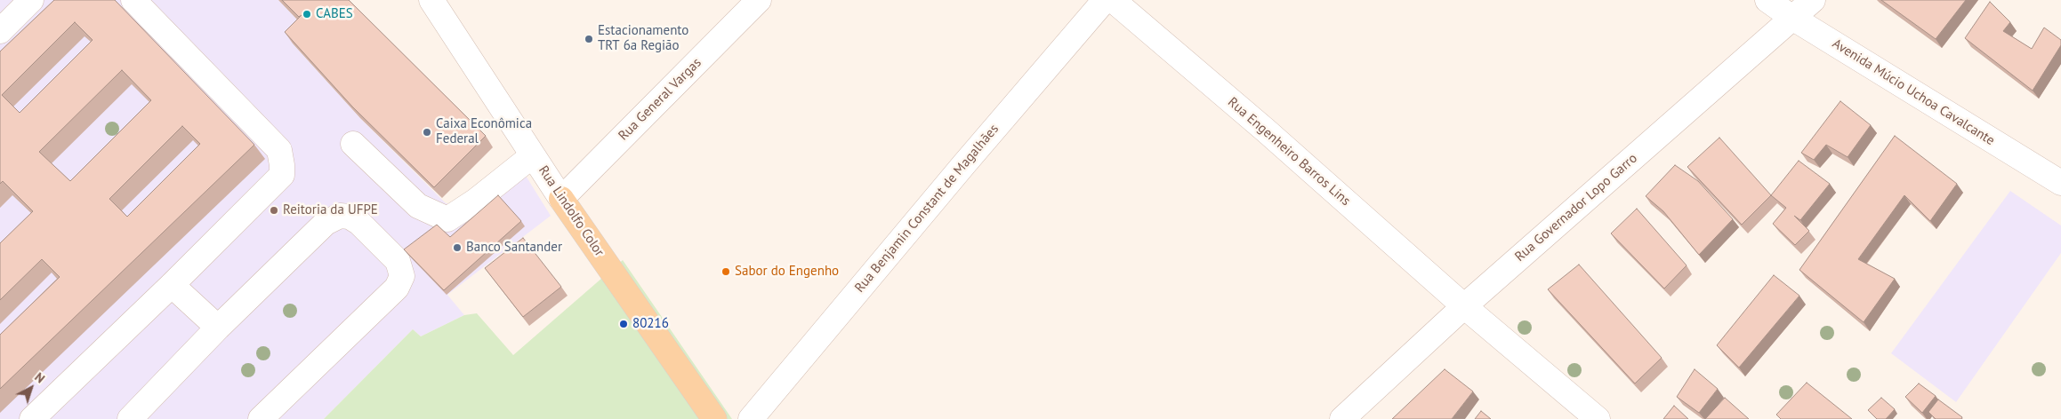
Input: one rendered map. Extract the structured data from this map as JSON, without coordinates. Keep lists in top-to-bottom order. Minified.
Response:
{"streets":{"main road":["Rua Lindolfo Color"],"street":["Avenida Múcio Uchoa Cavalcante","Rua General Vargas","Rua Engenheiro Barros Lins","Rua Governador Lopo Garro","Rua Benjamin Constant de Magalhães"]},"crossings":[["Avenida Múcio Uchoa Cavalcante","Rua Governador Lopo Garro"],["Rua General Vargas","Rua Lindolfo Color"],["Rua Engenheiro Barros Lins","Rua Governador Lopo Garro"]],"places":["CABES","Estacionamento TRT 6a Região","Caixa Econômica Federal","Reitoria da UFPE","Banco Santander","Sabor do Engenho","80216"],"north":"top right"}
